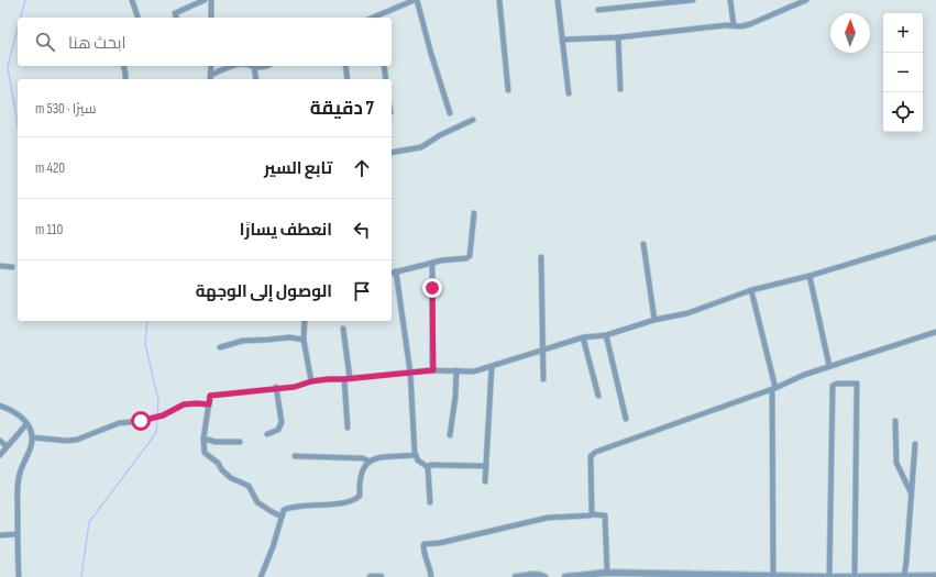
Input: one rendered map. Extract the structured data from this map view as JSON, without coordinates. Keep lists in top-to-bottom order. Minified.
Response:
{"north":"top","page":{"map_buttons":["+","−"],"search":"ابحث هنا","heading":["7 دقيقة","سيرًا · 530 m"],"list":[["تابع السير","420 m"],["انعطف يسارًا","110 m"],"الوصول إلى الوجهة"]}}
